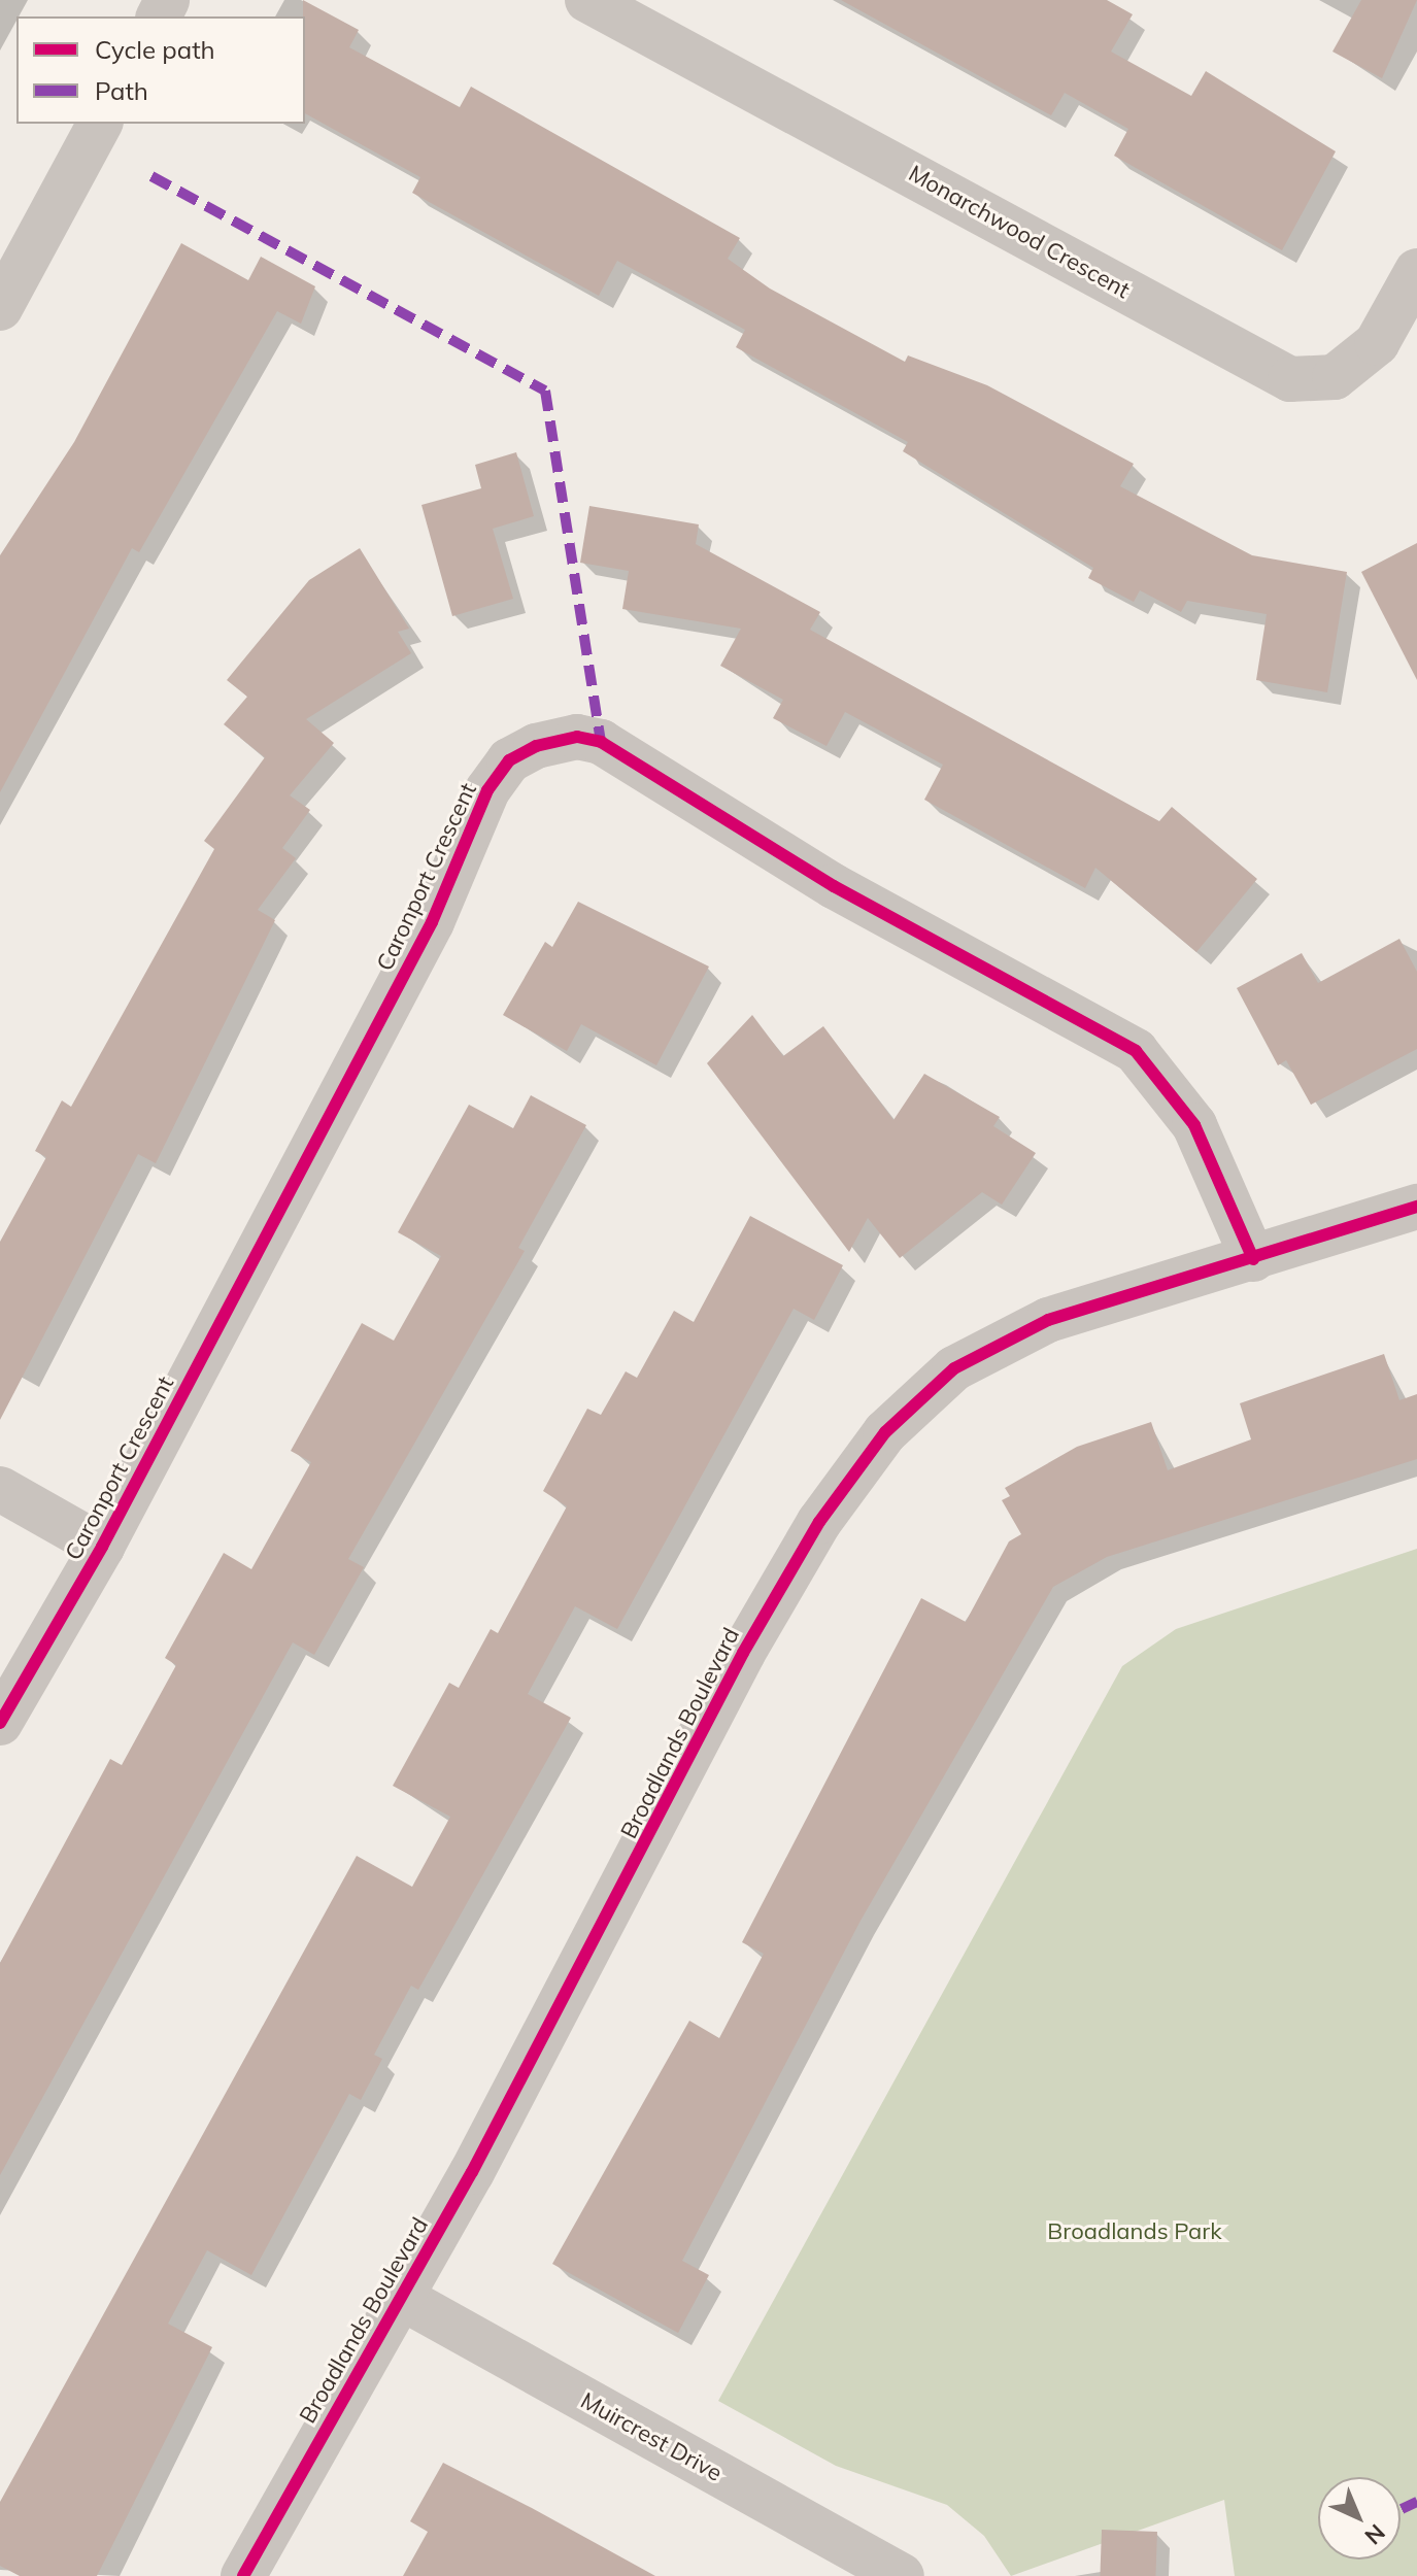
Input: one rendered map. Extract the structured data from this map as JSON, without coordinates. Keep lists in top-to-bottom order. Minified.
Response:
{"streets":{"street":["Monarchwood Crescent","Caronport Crescent","Broadlands Boulevard","Muircrest Drive"]},"crossings":[["Caronport Crescent","Broadlands Boulevard"],["Broadlands Boulevard","Muircrest Drive"]],"parks":["Broadlands Park"],"legend":["Cycle path","Path"],"north":"bottom right"}
